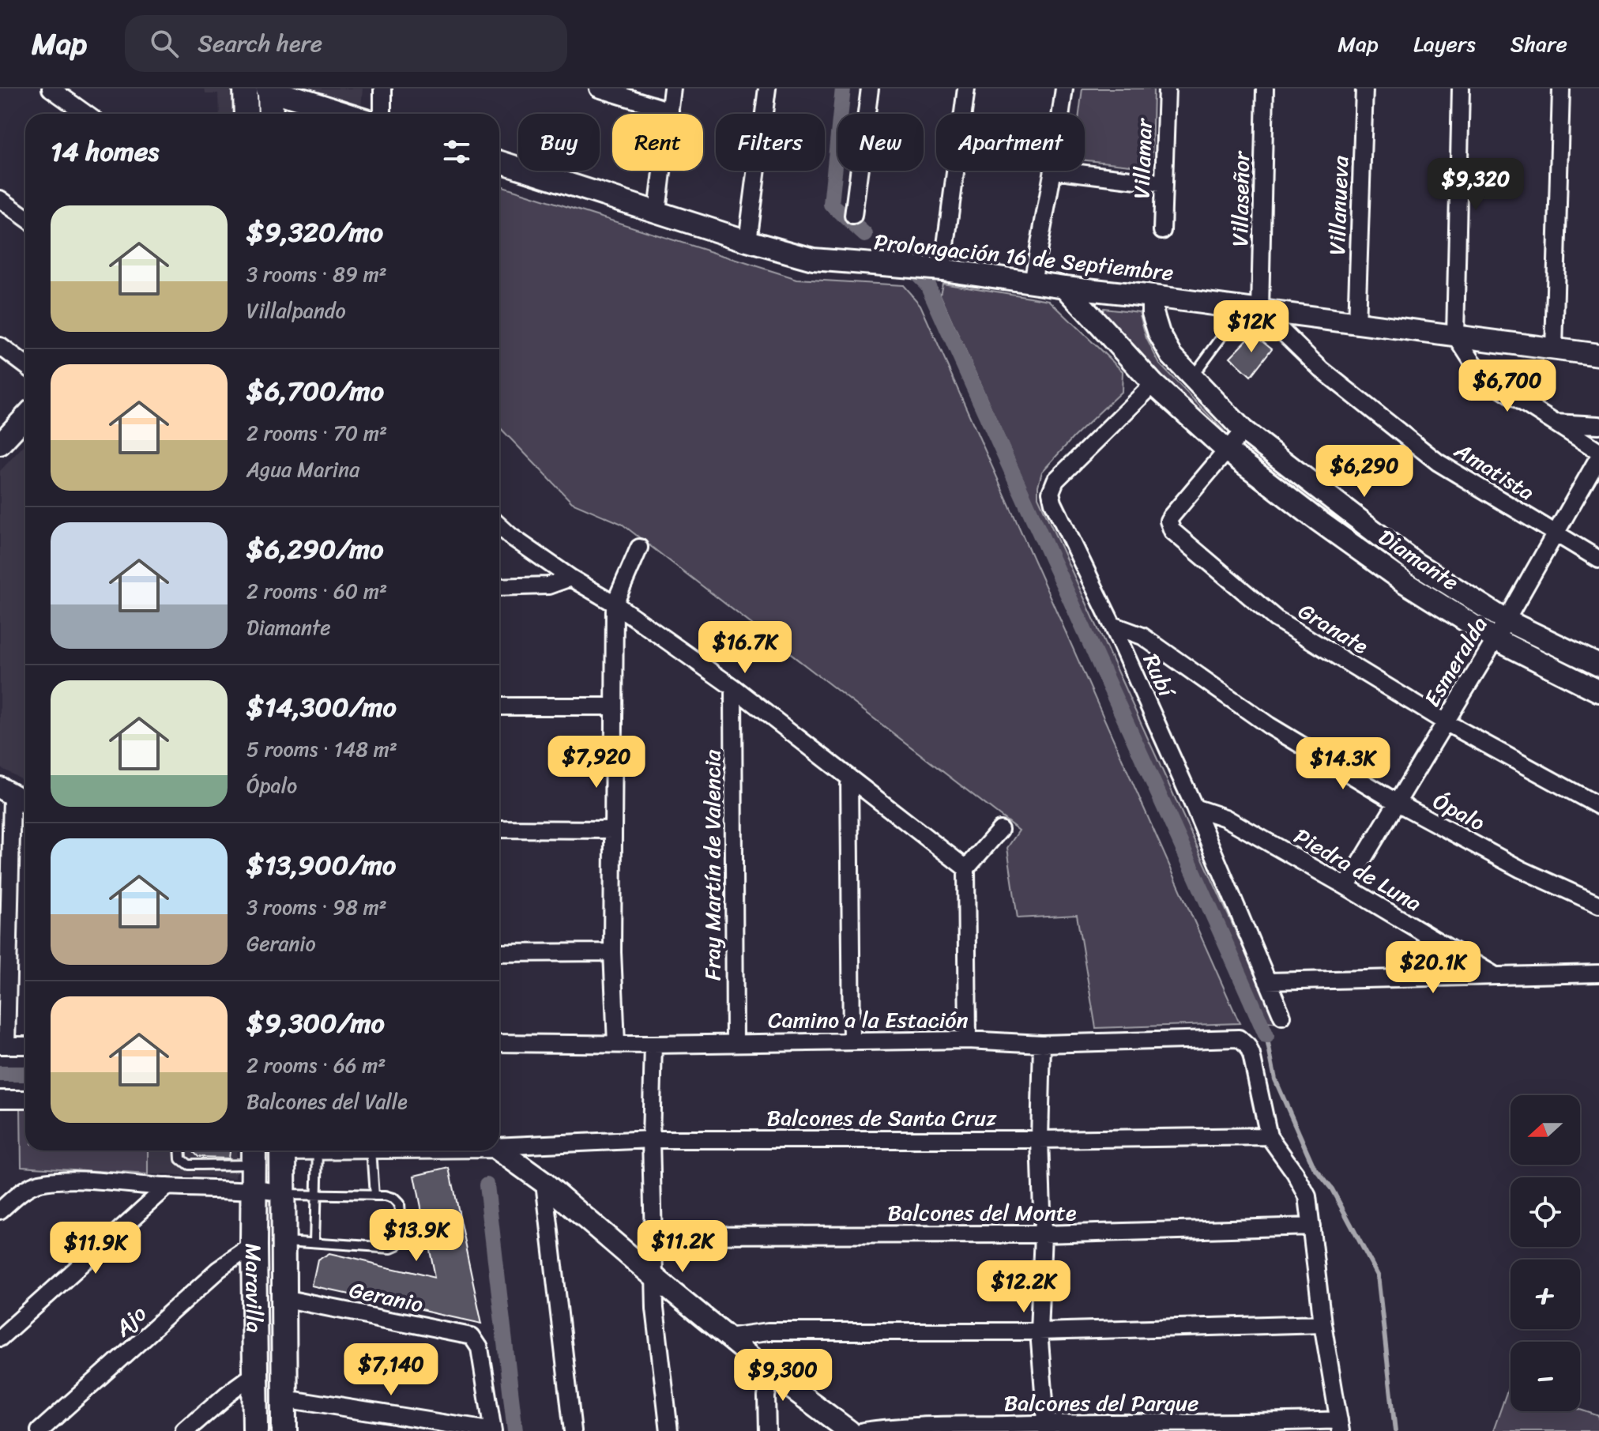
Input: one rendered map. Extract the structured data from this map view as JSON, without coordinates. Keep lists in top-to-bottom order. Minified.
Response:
{"streets":{"main road":["Maravilla"],"street":["Villamar","Villaseñor","Villanueva","Prolongación 16 de Septiembre","Amatista","Diamante","Granate","Esmeralda","Rubí","Ópalo","Fray Martín de Valencia","Piedra de Luna","Camino a la Estación","Balcones de Santa Cruz","Balcones del Monte","Geranio","Ajo","Balcones del Parque"]},"crossings":[["Villaseñor","Prolongación 16 de Septiembre"],["Villaseñor","Amatista"],["Villanueva","Prolongación 16 de Septiembre"],["Prolongación 16 de Septiembre","Amatista"],["Prolongación 16 de Septiembre","Diamante"],["Amatista","Esmeralda"],["Diamante","Granate"],["Diamante","Esmeralda"],["Diamante","Rubí"],["Granate","Esmeralda"],["Esmeralda","Ópalo"],["Esmeralda","Piedra de Luna"],["Rubí","Ópalo"],["Rubí","Piedra de Luna"],["Fray Martín de Valencia","Camino a la Estación"],["Camino a la Estación","Balcones de Santa Cruz"],["Maravilla","Geranio"],["Maravilla","Ajo"]],"north":"left","page":{"header":"Map","search":"Search here","nav":["Map","Layers","Share"],"chip":["Buy","Rent","Filters","New","Apartment"],"heading":"14 homes","price":["$9,320","$12K","$6,700","$6,290","$16.7K","$7,920","$14.3K","$20.1K","$13.9K","$11.2K","$11.9K","$12.2K","$7,140","$9,300"],"list":[{"name":"$9,320/mo","note":"3 rooms · 89 m² · Villalpando"},{"name":"$6,700/mo","note":"2 rooms · 70 m² · Agua Marina"},{"name":"$6,290/mo","note":"2 rooms · 60 m² · Diamante"},{"name":"$14,300/mo","note":"5 rooms · 148 m² · Ópalo"},{"name":"$13,900/mo","note":"3 rooms · 98 m² · Geranio"},{"name":"$9,300/mo","note":"2 rooms · 66 m² · Balcones del Valle"}],"map_buttons":["+","−"]}}
